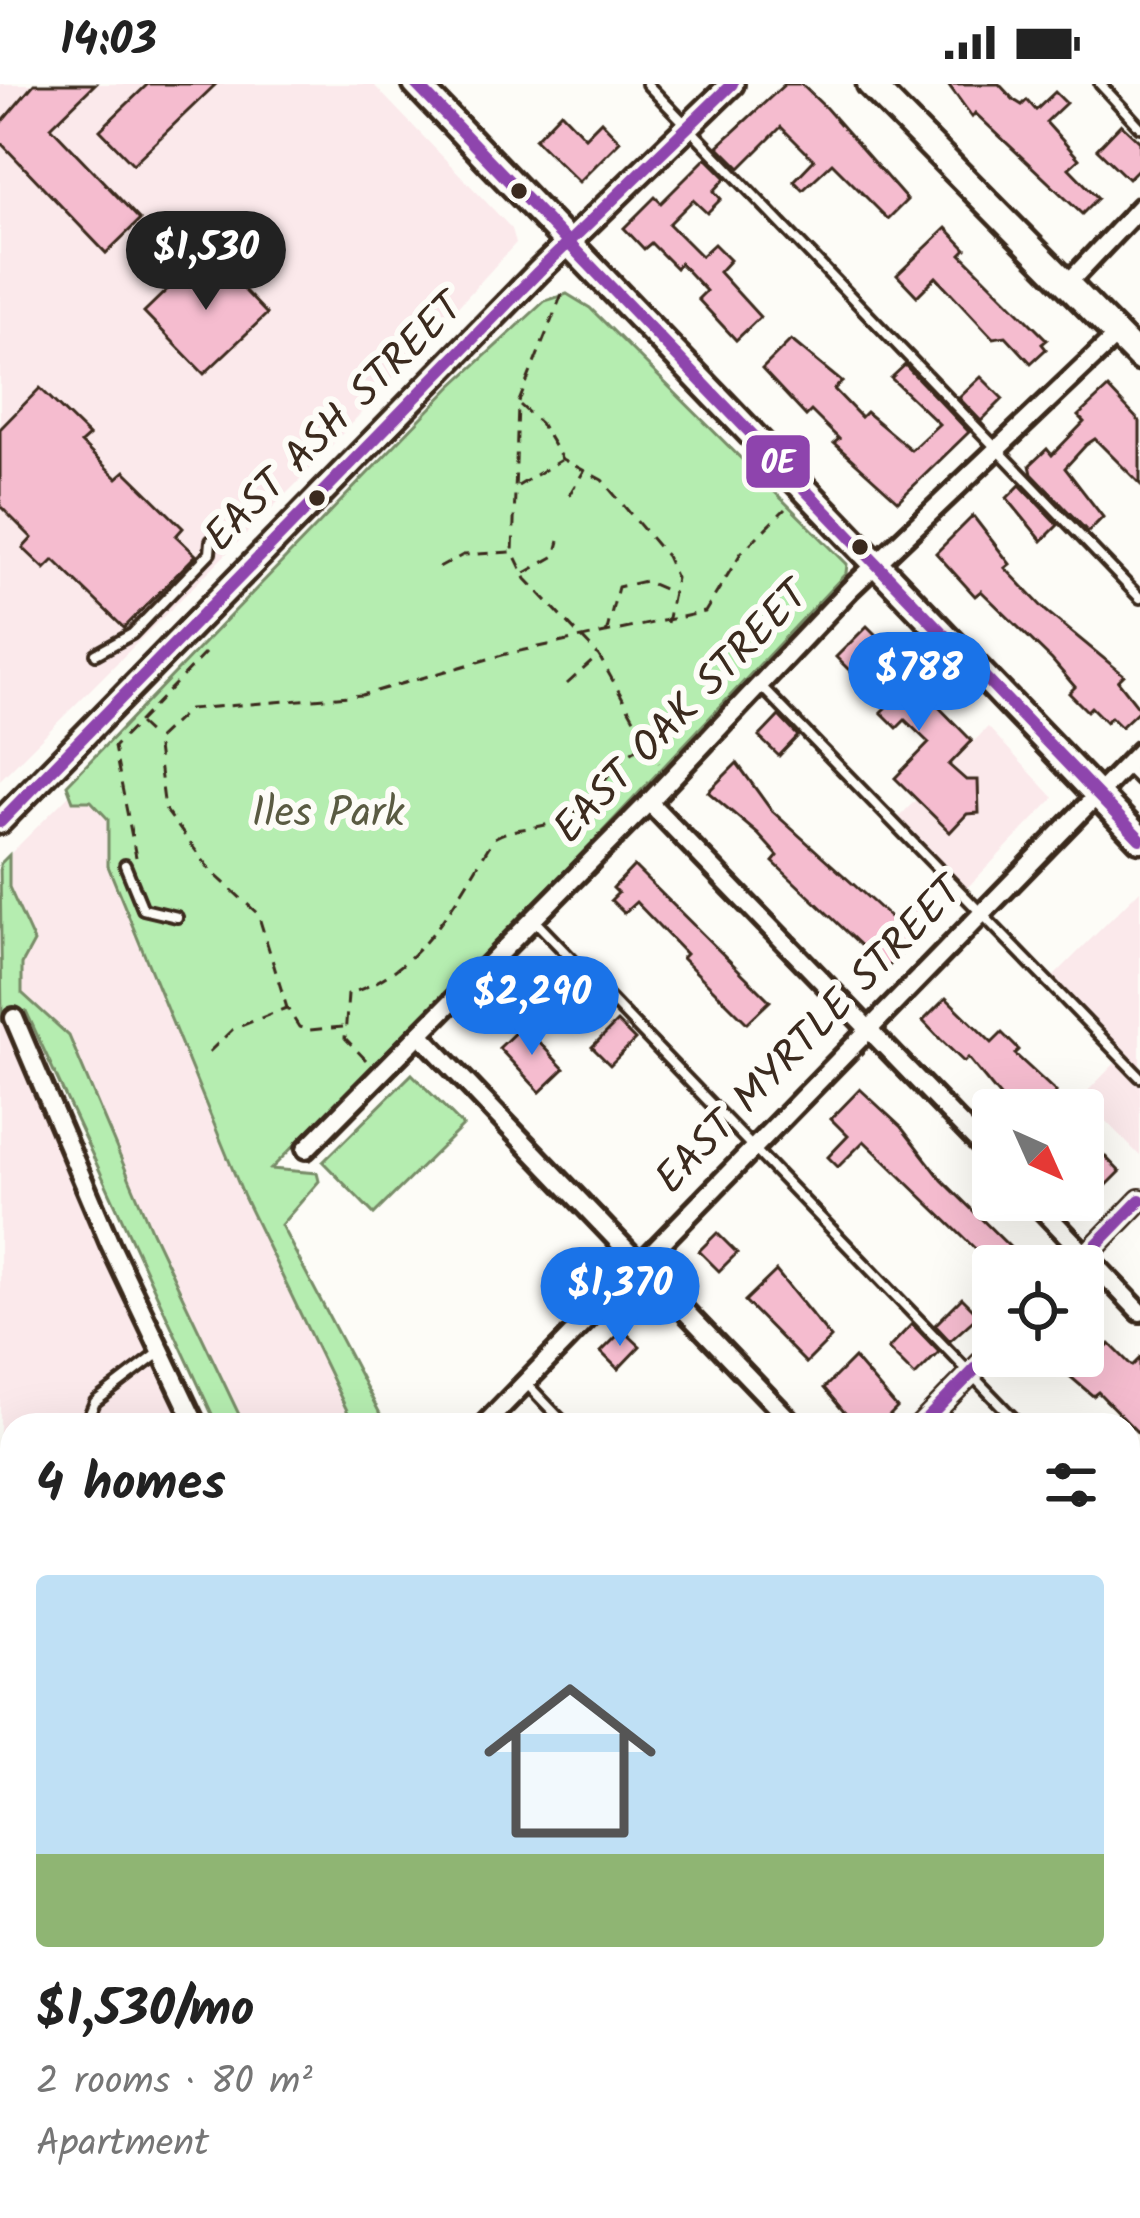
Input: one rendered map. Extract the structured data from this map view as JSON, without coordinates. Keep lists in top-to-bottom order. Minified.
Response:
{"streets":{"street":["EAST ASH STREET","EAST OAK STREET","EAST MYRTLE STREET"]},"parks":["Iles Park"],"lines":["transit line 0E"],"north":"bottom right","page":{"status":"14:03","price":["$1,530","$788","$2,290","$1,370"],"heading":"4 homes","list":[{"name":"$1,530/mo","note":"2 rooms · 80 m² · Apartment"}]}}
